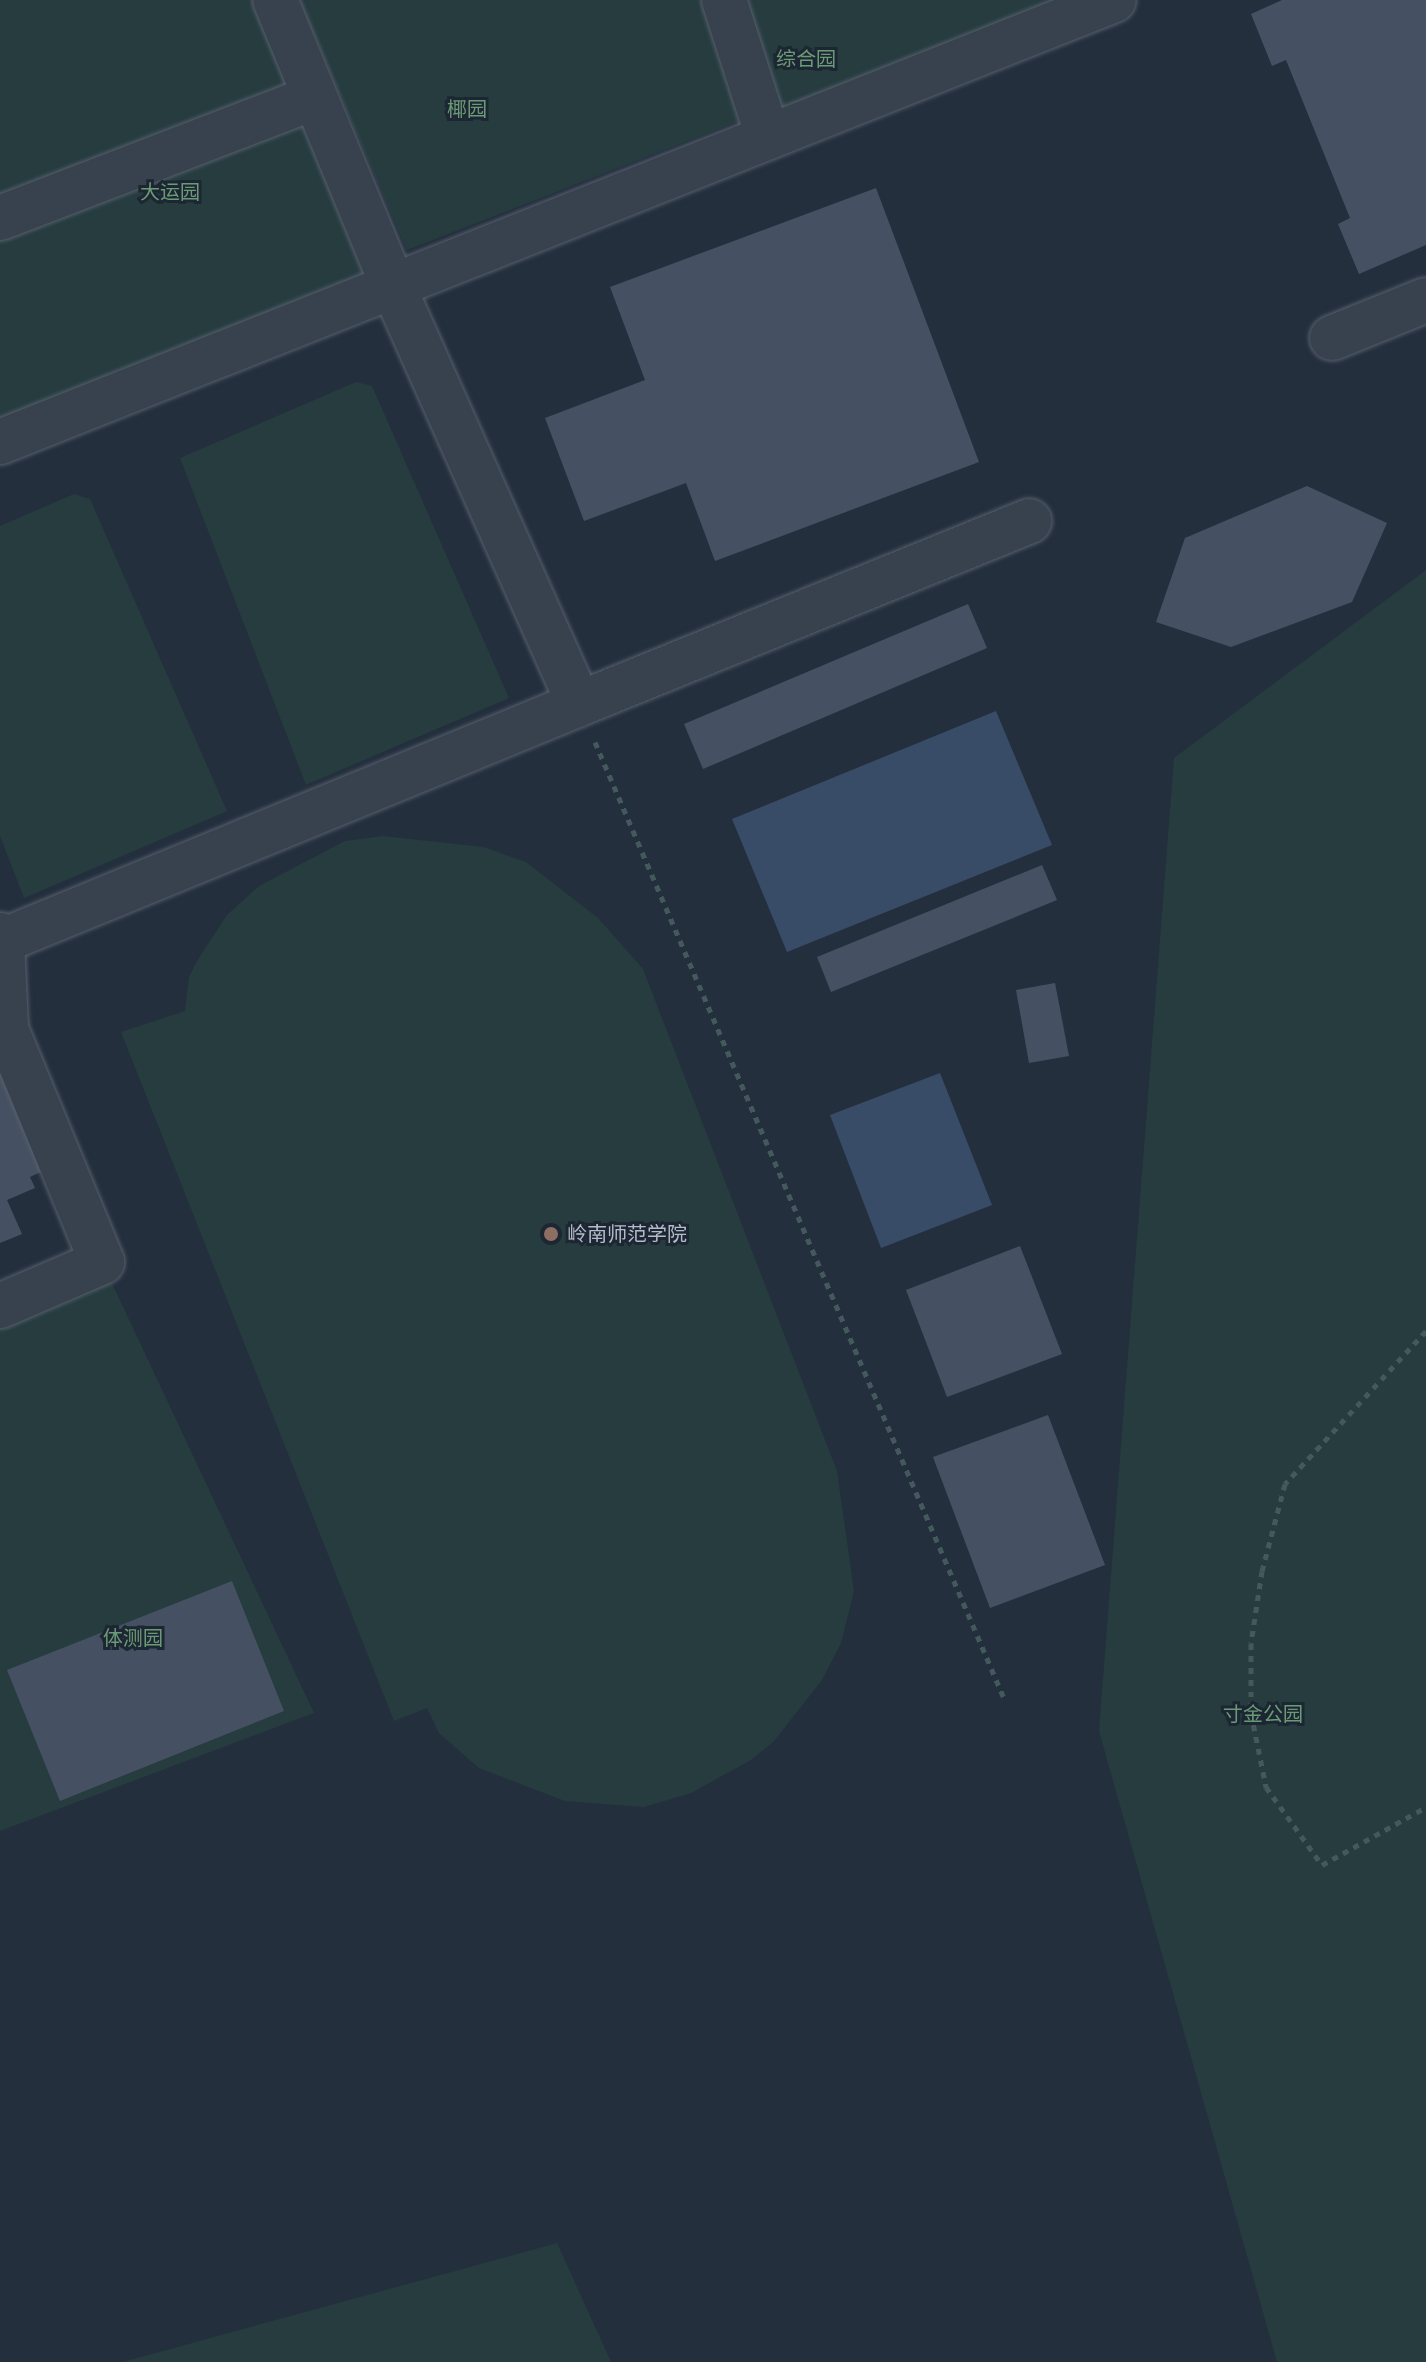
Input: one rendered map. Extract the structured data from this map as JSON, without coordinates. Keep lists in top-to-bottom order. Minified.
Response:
{"parks":["综合园","椰园","大运园","体测园","寸金公园"],"places":["岭南师范学院"]}
